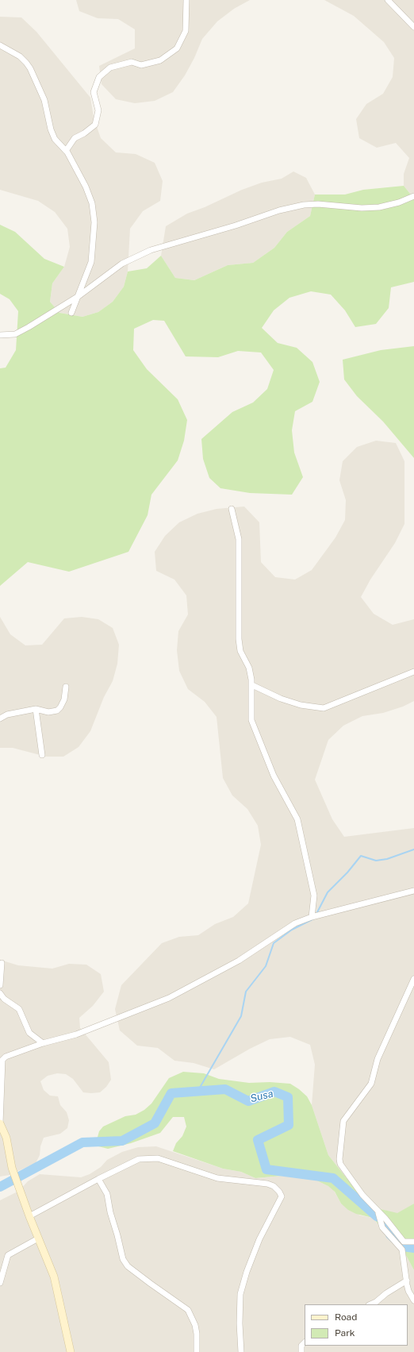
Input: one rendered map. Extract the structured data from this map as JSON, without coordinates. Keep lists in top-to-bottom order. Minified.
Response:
{"water":["Susa"],"legend":["Road","Park"]}
